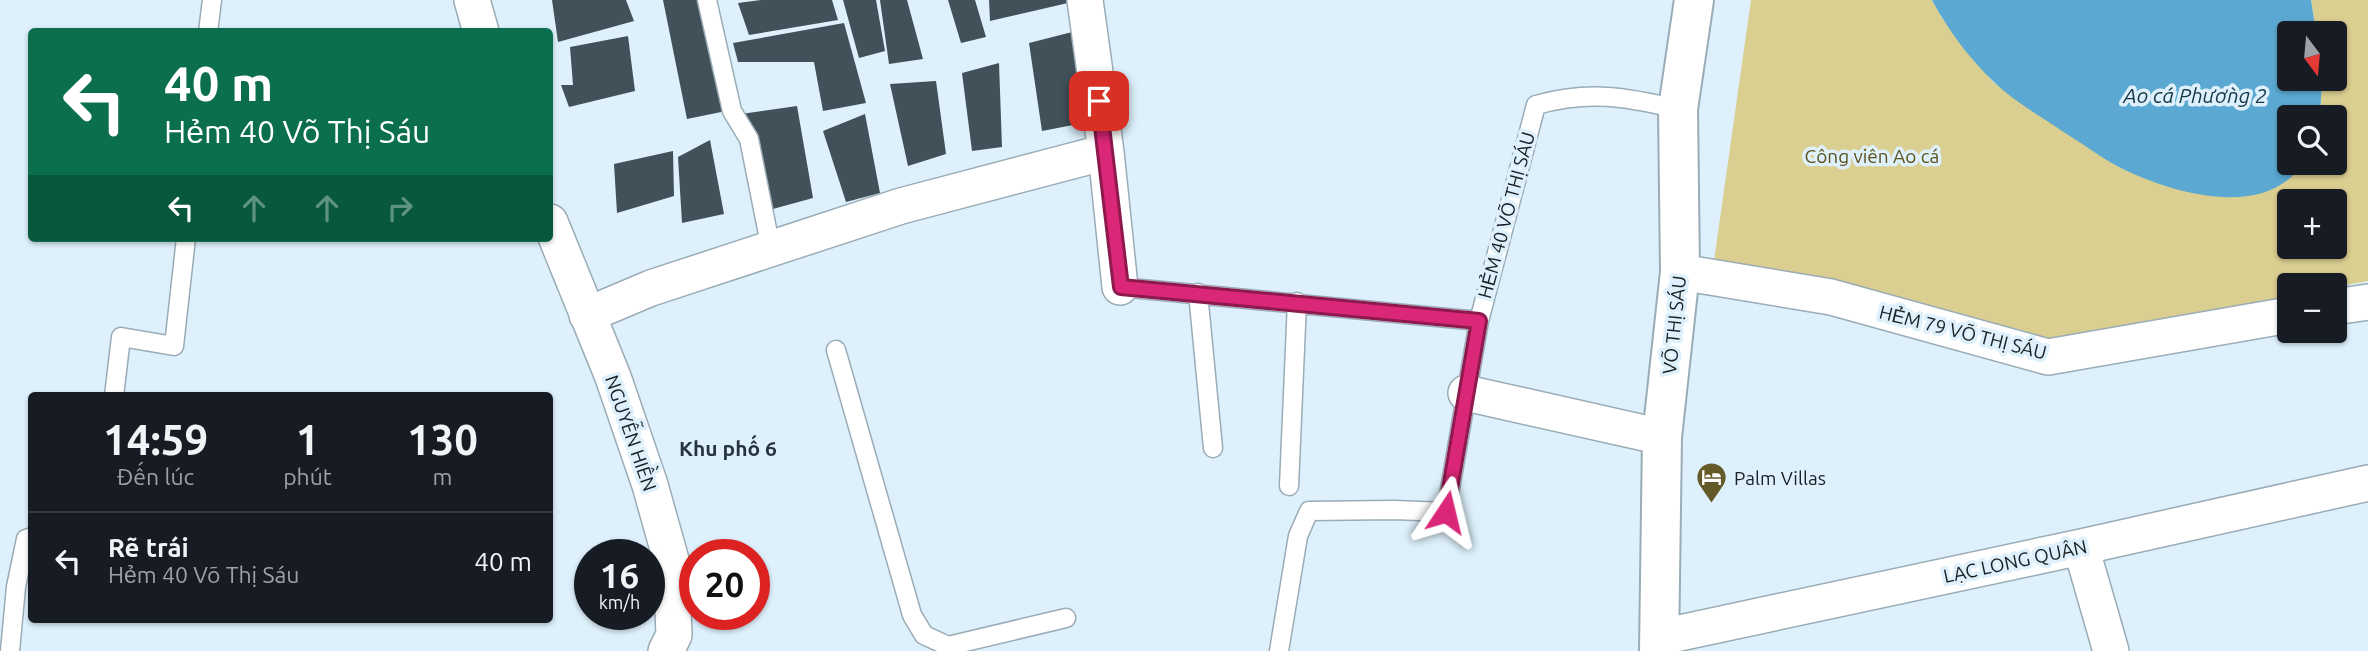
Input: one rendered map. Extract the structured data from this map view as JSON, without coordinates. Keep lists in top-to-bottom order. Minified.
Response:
{"streets":{"street":["VÕ THỊ SÁU","HẺM 79 VÕ THỊ SÁU","NGUYỄN HIỀN","LẠC LONG QUÂN"],"lane":["HẺM 40 VÕ THỊ SÁU"]},"crossings":[["HẺM 40 VÕ THỊ SÁU","VÕ THỊ SÁU"],["VÕ THỊ SÁU","HẺM 79 VÕ THỊ SÁU"],["VÕ THỊ SÁU","LẠC LONG QUÂN"]],"districts":["Khu phố 6"],"water":["Ao cá Phường 2"],"parks":["Công viên Ao cá"],"places":{"hotel":["Palm Villas"]},"north":"bottom","page":{"map_buttons":["+","−"],"turn":["40 m","Hẻm 40 Võ Thị Sáu"],"eta":["14:59","Đến lúc","1","phút","130","m"],"list":[{"name":"Rẽ trái","note":"Hẻm 40 Võ Thị Sáu","value":"40 m"}],"speed":"16 km/h","limit":"20"}}
